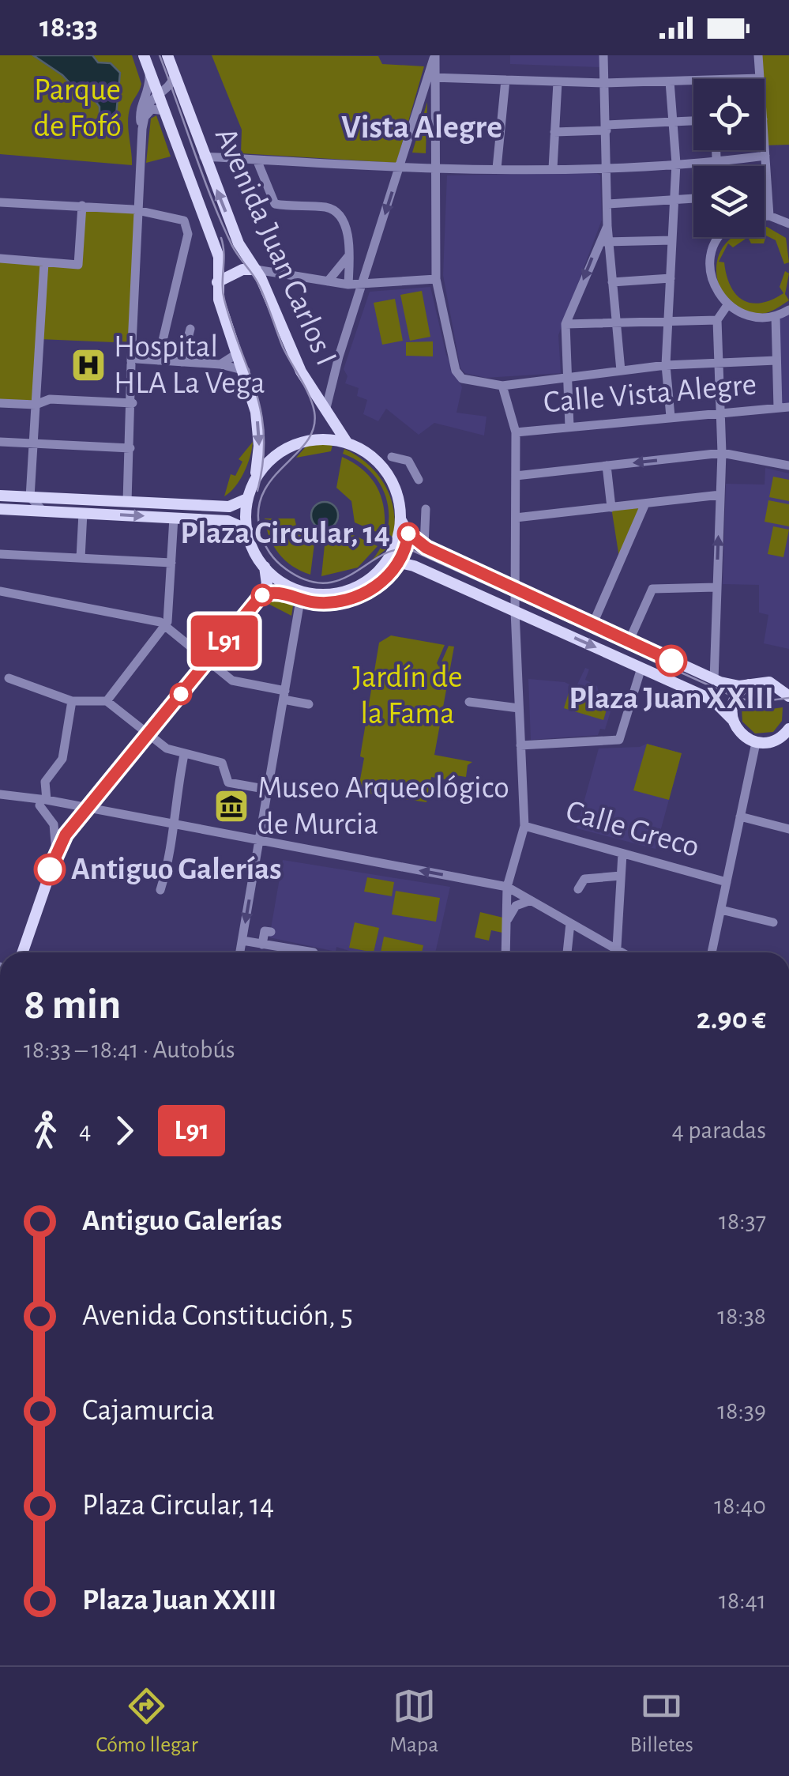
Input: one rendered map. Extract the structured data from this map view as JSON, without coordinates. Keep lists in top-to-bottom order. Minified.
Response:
{"streets":{"main road":["Avenida Juan Carlos I"],"street":["Calle Vista Alegre","Calle Greco"]},"districts":["Vista Alegre"],"parks":["Parque de Fofó","Jardín de la Fama"],"places":{"hospital":["Hospital HLA La Vega"],"other":["Plaza Circular, 14","Plaza Juan XXIII","Antiguo Galerías"],"museum":["Museo Arqueológico de Murcia"]},"lines":["bus line L91"],"page":{"status":"18:33","on_map":"L91","heading":["8 min","18:33 – 18:41 · Autobús","2.90 €"],"legs":["4","L91","4 paradas"],"list":[{"name":"Antiguo Galerías","value":"18:37"},{"name":"Avenida Constitución, 5","value":"18:38"},{"name":"Cajamurcia","value":"18:39"},{"name":"Plaza Circular, 14","value":"18:40"},{"name":"Plaza Juan XXIII","value":"18:41"}],"tabs":["Cómo llegar","Mapa","Billetes"]}}
